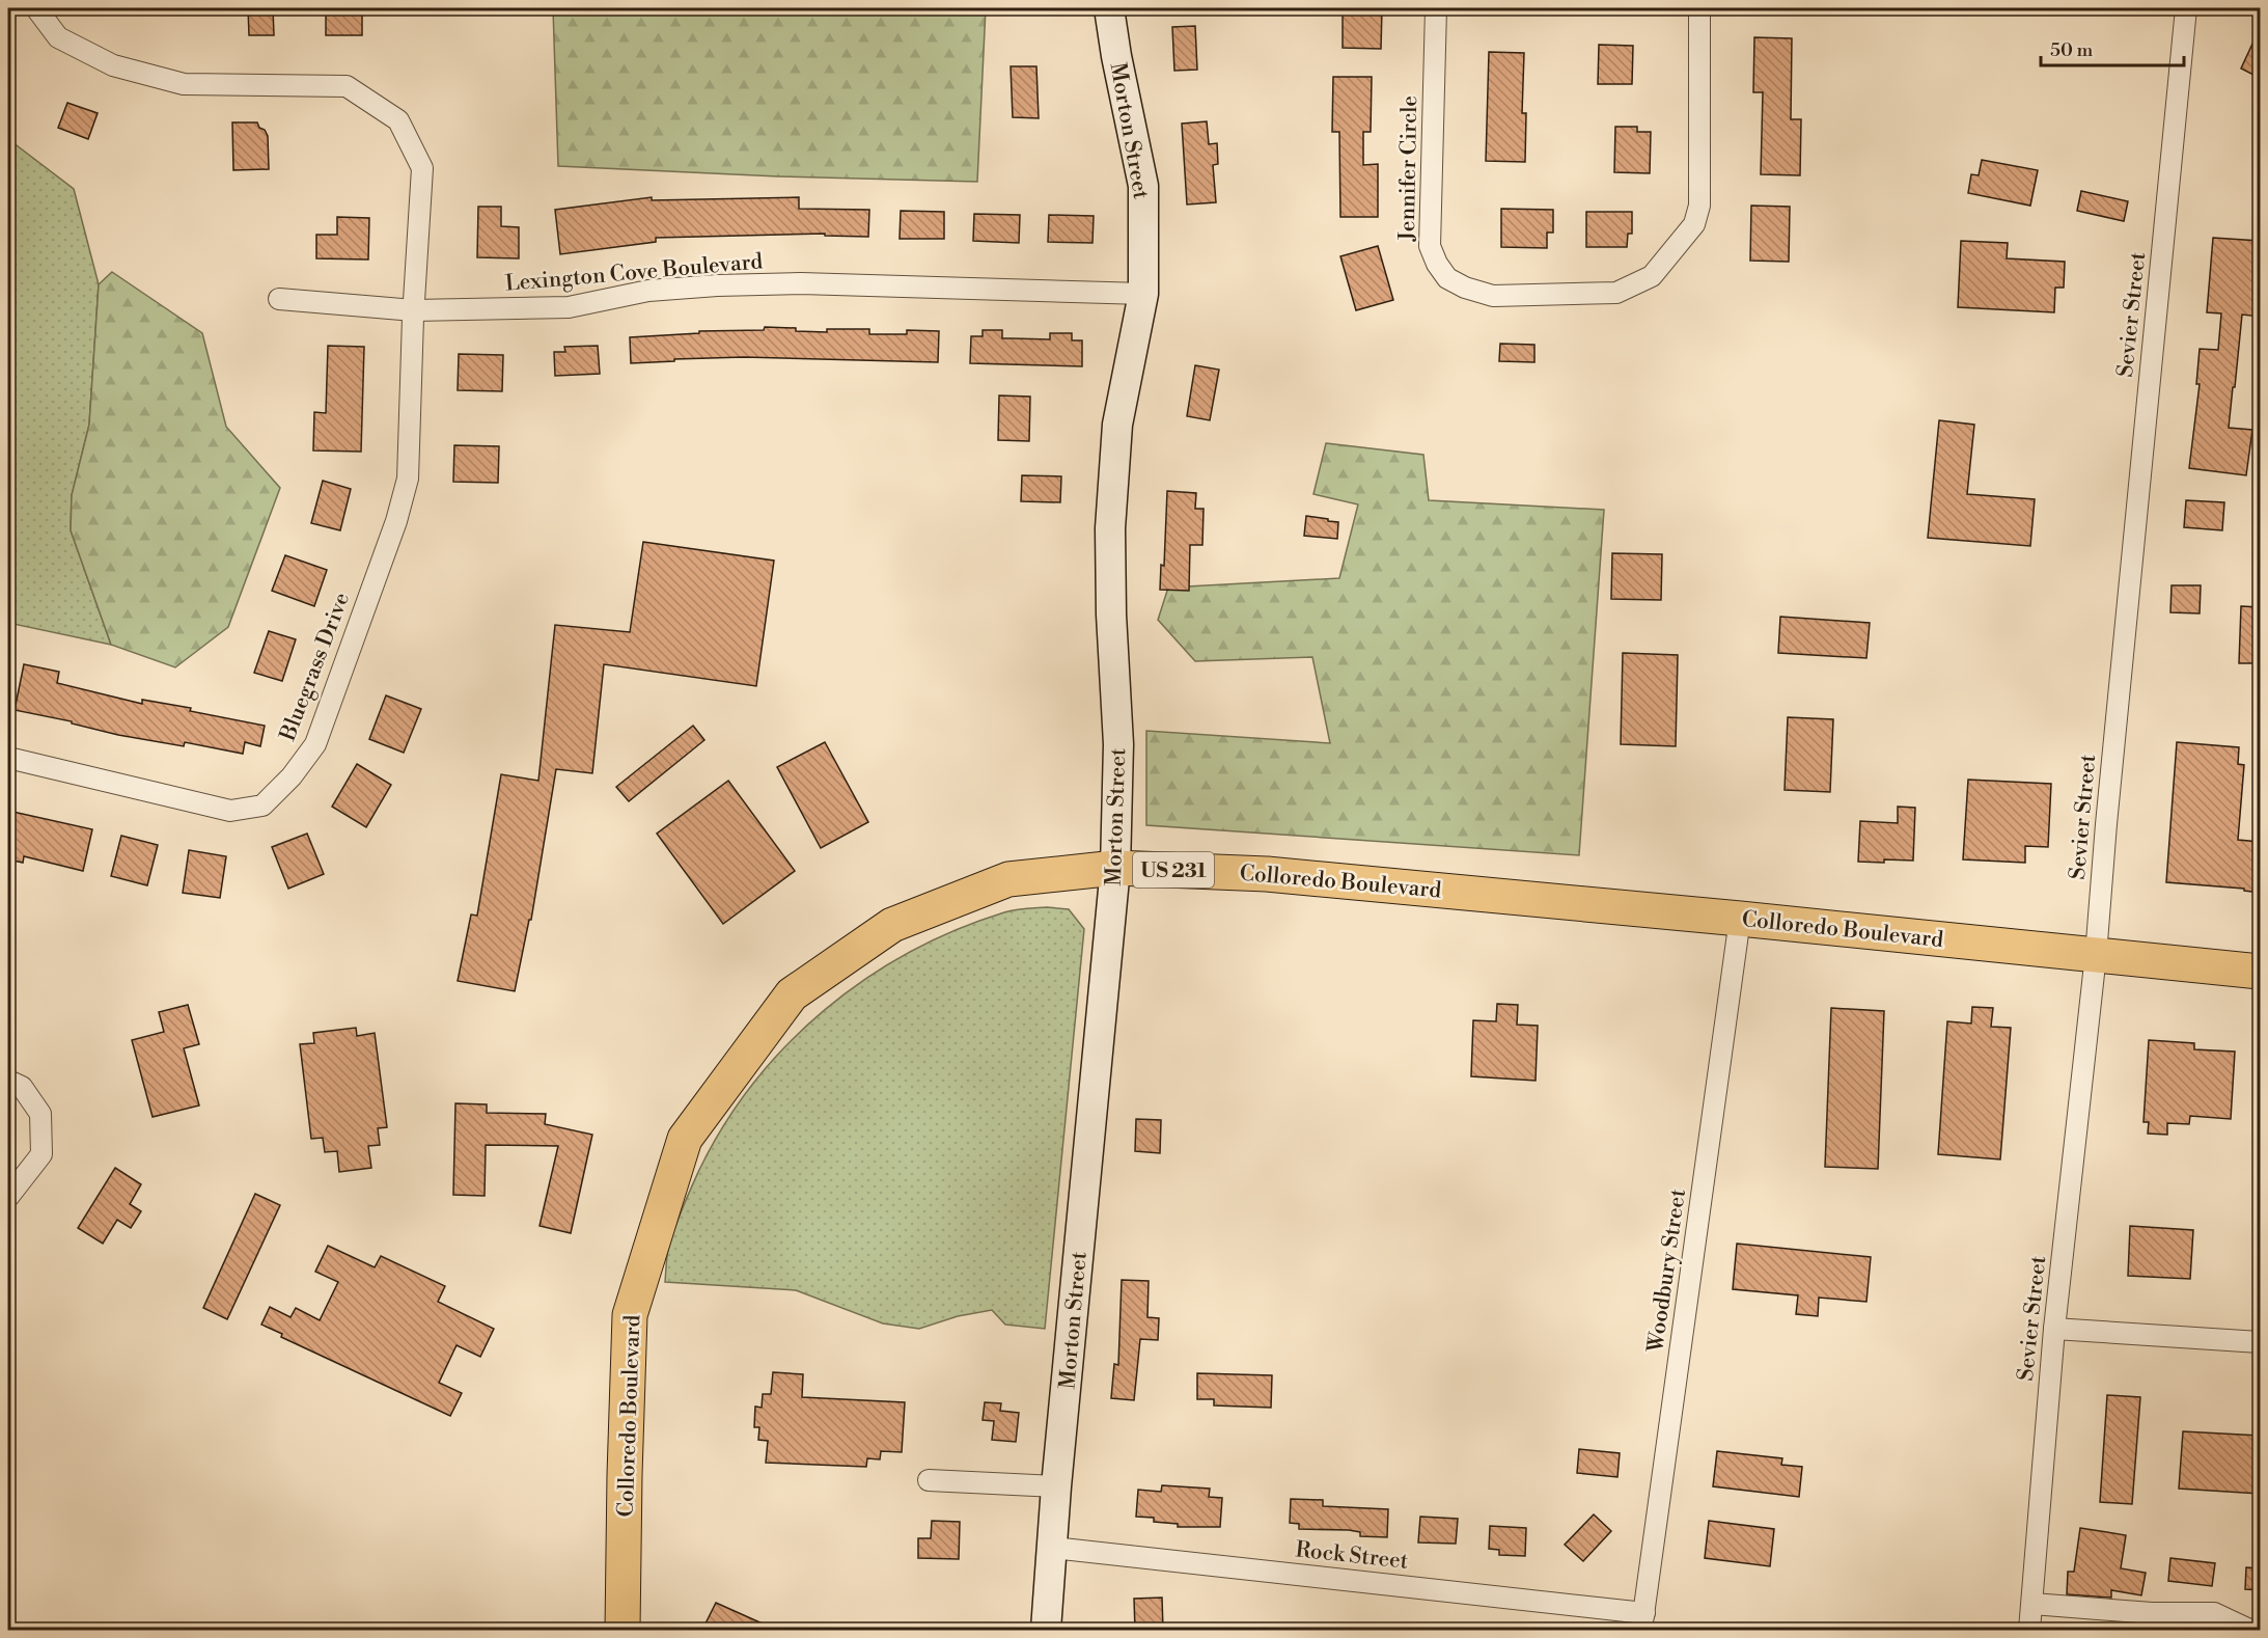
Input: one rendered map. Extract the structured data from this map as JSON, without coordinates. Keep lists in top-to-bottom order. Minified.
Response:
{"streets":{"highway":["US 231","Colloredo Boulevard"],"street":["Morton Street","Jennifer Circle","Lexington Cove Boulevard","Sevier Street","Bluegrass Drive","Woodbury Street","Rock Street"]},"crossings":[["Morton Street","Lexington Cove Boulevard"],["Morton Street","Colloredo Boulevard"],["Morton Street","Rock Street"],["Lexington Cove Boulevard","Bluegrass Drive"],["Sevier Street","Colloredo Boulevard"],["Colloredo Boulevard","Woodbury Street"],["Woodbury Street","Rock Street"]],"scale_bar":"50 m"}
